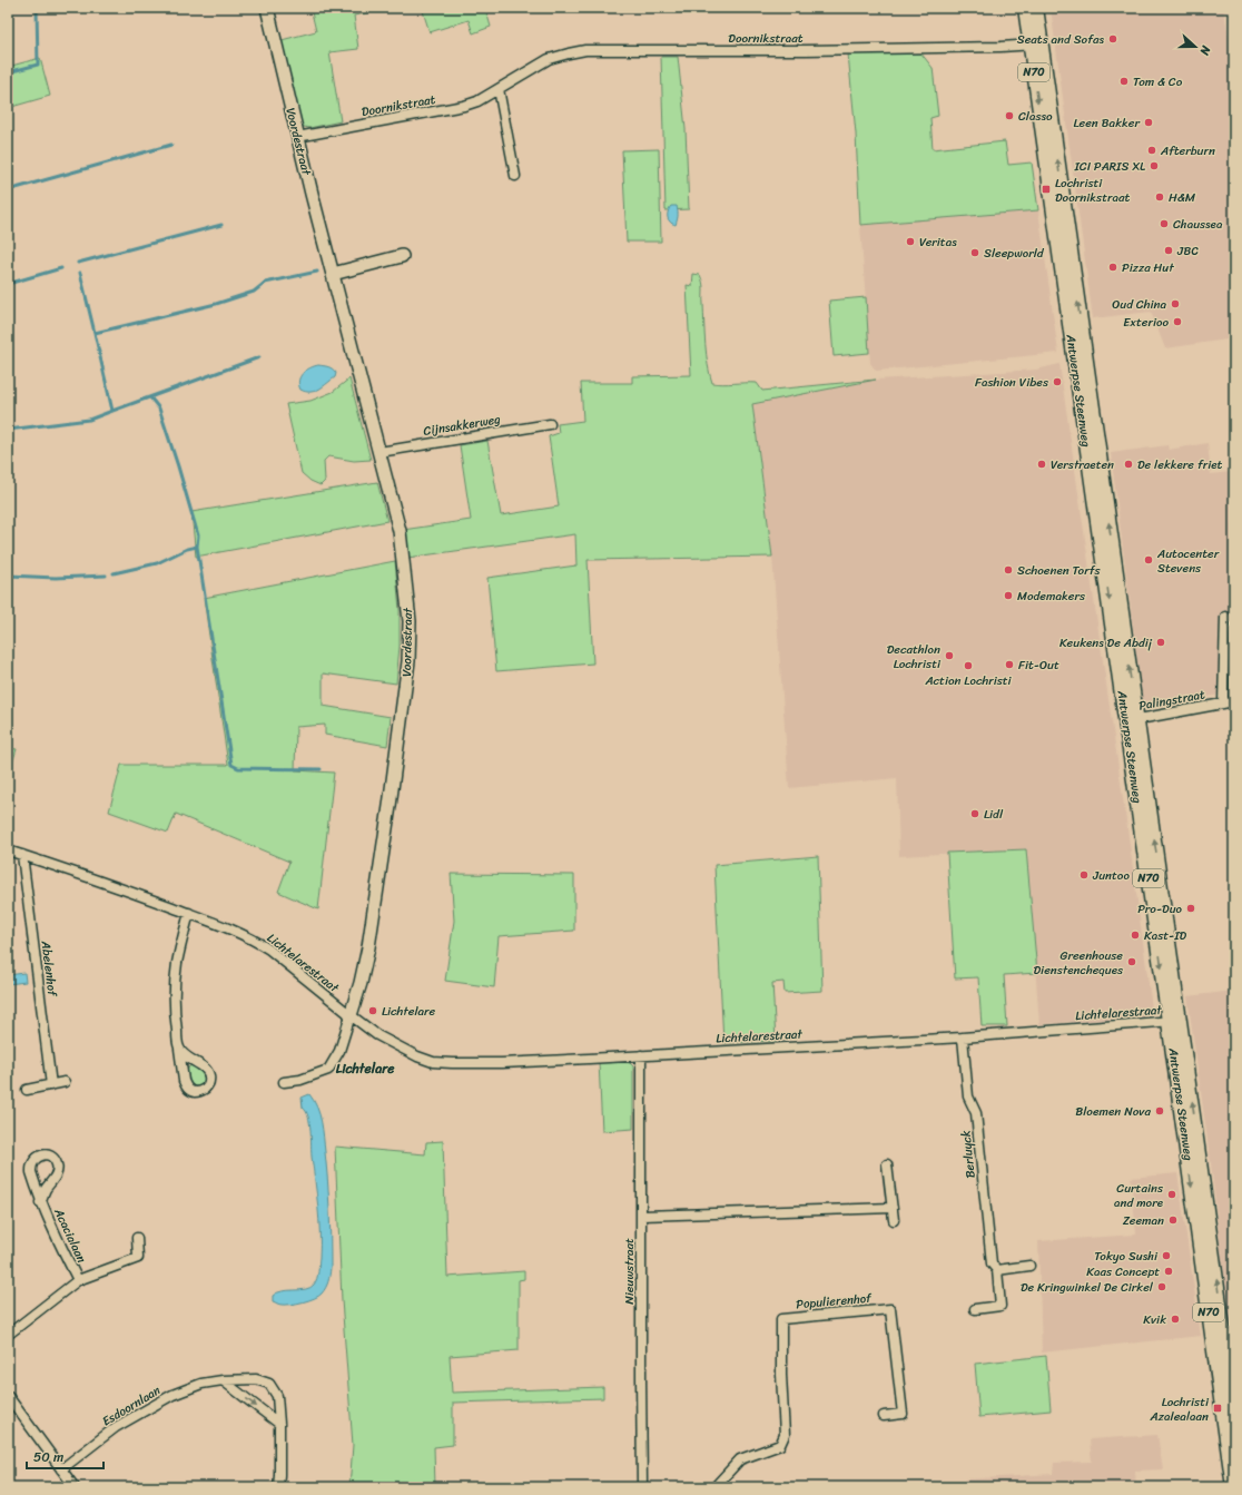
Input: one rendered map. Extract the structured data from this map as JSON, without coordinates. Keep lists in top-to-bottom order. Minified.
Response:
{"streets":{"main road":["N70","Antwerpse Steenweg"],"street":["Doornikstraat","Voordestraat","Cijnsakkerweg","Palingstraat","Lichtelarestraat","Abelenhof","Berluyck","Acacialaan","Nieuwstraat","Populierenhof","Esdoornlaan"]},"crossings":[["Doornikstraat","Voordestraat"],["Doornikstraat","Antwerpse Steenweg"],["Voordestraat","Cijnsakkerweg"],["Voordestraat","Lichtelarestraat"],["Antwerpse Steenweg","Palingstraat"],["Antwerpse Steenweg","Lichtelarestraat"],["Lichtelarestraat","Abelenhof"],["Lichtelarestraat","Berluyck"],["Lichtelarestraat","Nieuwstraat"]],"districts":["Lichtelare"],"places":{"other":["Seats and Sofas","Tom & Co","Classo","Leen Bakker","Afterburn","ICI PARIS XL","H&M","Chaussea","Veritas","JBC","Sleepworld","Pizza Hut","Oud China","Exterioo","Fashion Vibes","Verstraeten","De lekkere friet","Autocenter Stevens","Schoenen Torfs","Modemakers","Keukens De Abdij","Decathlon Lochristi","Fit-Out","Action Lochristi","Lidl","Juntoo","Pro-Duo","Kast-ID","Greenhouse Dienstencheques","Lichtelare","Bloemen Nova","Curtains and more","Zeeman","Tokyo Sushi","Kaas Concept","De Kringwinkel De Cirkel","Kvik"],"transit":["Lochristi Doornikstraat","Lochristi Azalealaan"]},"scale_bar":"50 m","north":"right"}
